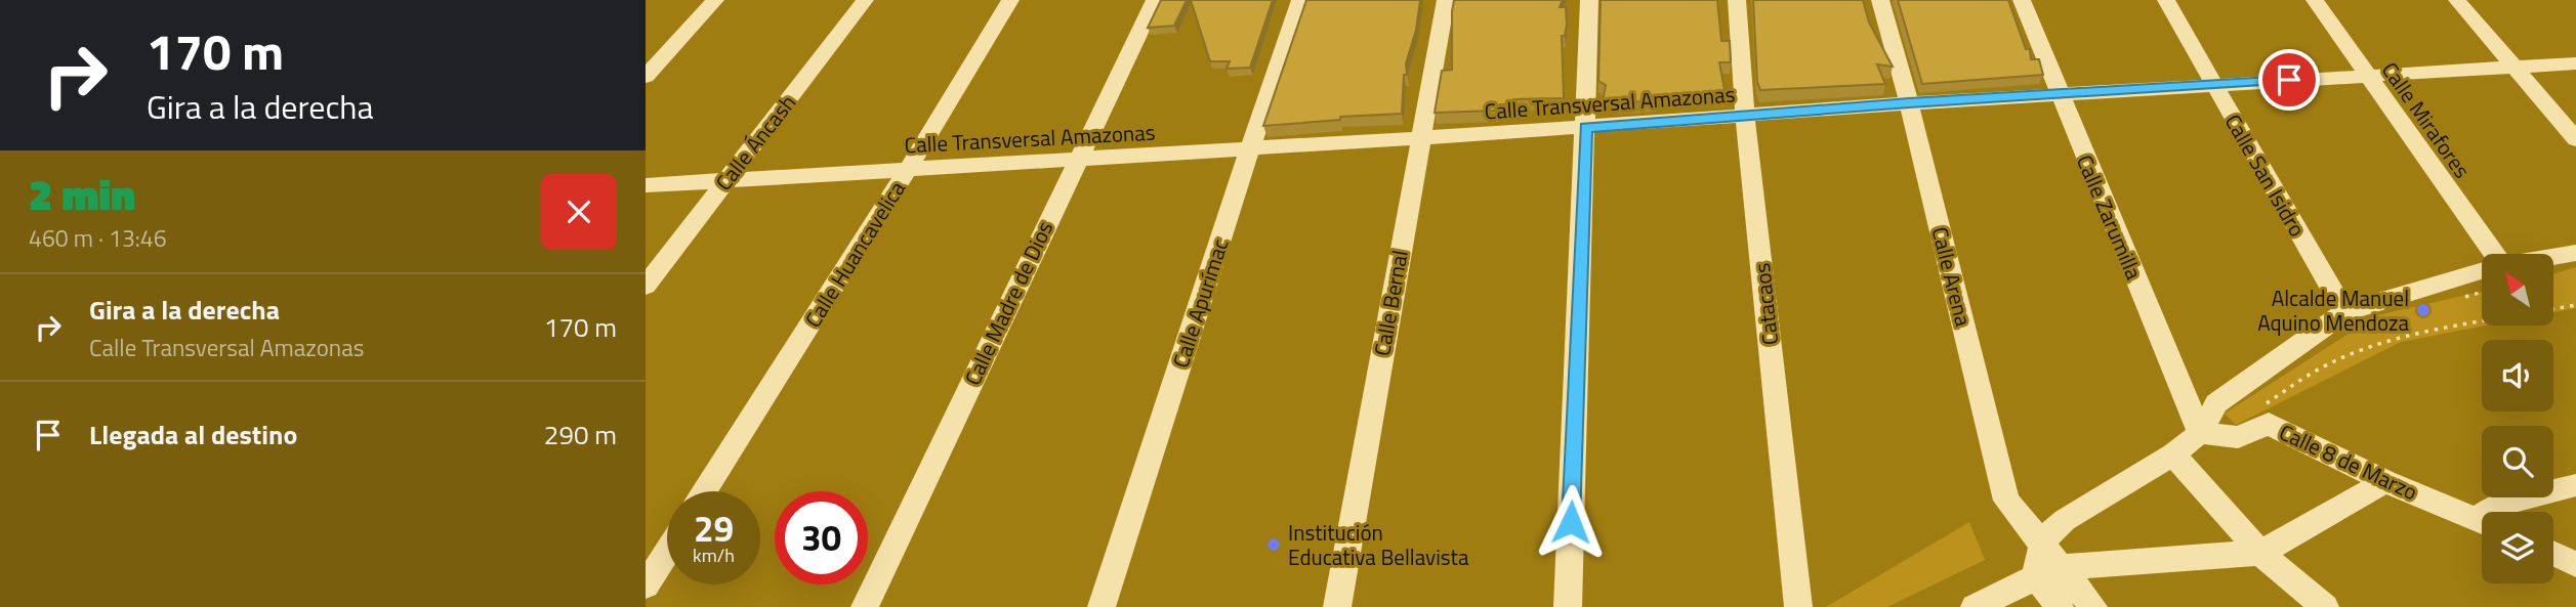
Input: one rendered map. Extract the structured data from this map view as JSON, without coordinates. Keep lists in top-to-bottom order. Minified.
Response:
{"streets":{"street":["Calle Transversal Amazonas","Calle Mirafores","Calle Áncash","Calle San Isidro","Calle Zarumilla","Calle Huancavelica","Calle Arena","Calle Madre de Dios","Calle Apurímac","Calle Bernal","Catacaos","Calle 8 de Marzo"]},"crossings":[["Calle Transversal Amazonas","Calle Mirafores"],["Calle Transversal Amazonas","Calle Áncash"],["Calle Transversal Amazonas","Calle San Isidro"],["Calle Transversal Amazonas","Calle Zarumilla"],["Calle Transversal Amazonas","Calle Huancavelica"],["Calle Transversal Amazonas","Calle Arena"],["Calle Transversal Amazonas","Calle Madre de Dios"],["Calle Transversal Amazonas","Calle Apurímac"],["Calle Transversal Amazonas","Calle Bernal"],["Calle Transversal Amazonas","Catacaos"],["Calle Zarumilla","Calle 8 de Marzo"]],"places":["Alcalde Manuel Aquino Mendoza","Institución Educativa Bellavista"],"north":"top left","page":{"turn":["170 m","Gira a la derecha"],"heading":["2 min","460 m · 13:46"],"list":[{"name":"Gira a la derecha","note":"Calle Transversal Amazonas","value":"170 m"},{"name":"Llegada al destino","value":"290 m"}],"speed":"29 km/h","limit":"30"}}
